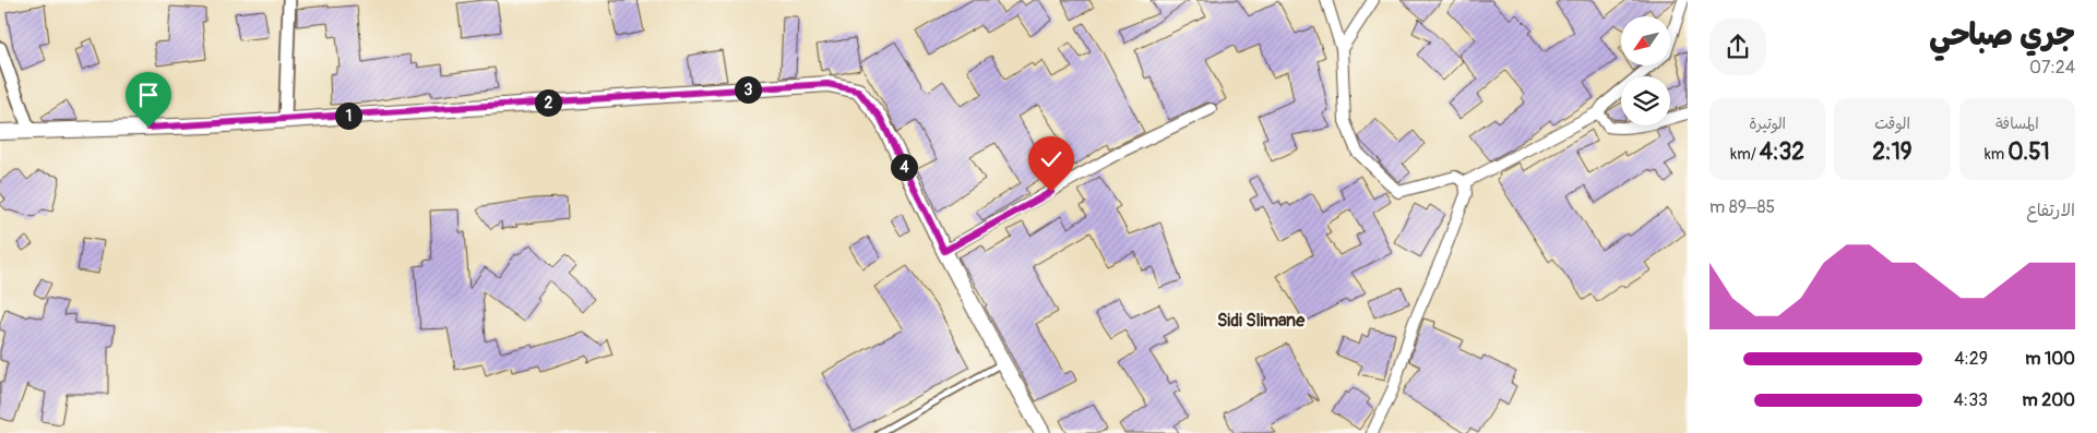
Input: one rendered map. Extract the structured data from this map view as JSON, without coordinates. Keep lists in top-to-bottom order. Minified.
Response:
{"districts":["Sidi Slimane"],"north":"bottom left","page":{"heading":["جري صباحي","07:24"],"pins":["3","2","1","4"],"stats":[["المسافة","0.51 km"],["الوقت","2:19"],["الوتيرة","4:32 /km"]],"chart":["الارتفاع","85–89 m"],"list":[{"name":"100 m","note":"4:29"},{"name":"200 m","note":"4:33"}]}}
